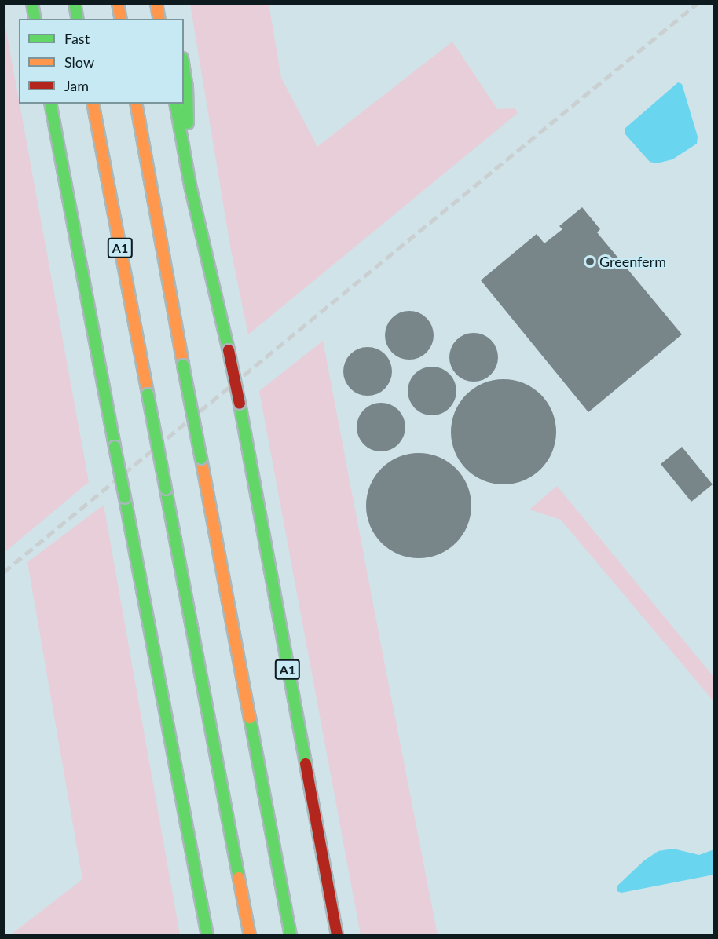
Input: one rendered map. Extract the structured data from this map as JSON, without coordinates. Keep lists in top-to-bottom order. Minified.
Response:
{"streets":{"highway":["A1"]},"places":["Greenferm"],"legend":["Fast","Slow","Jam"]}
